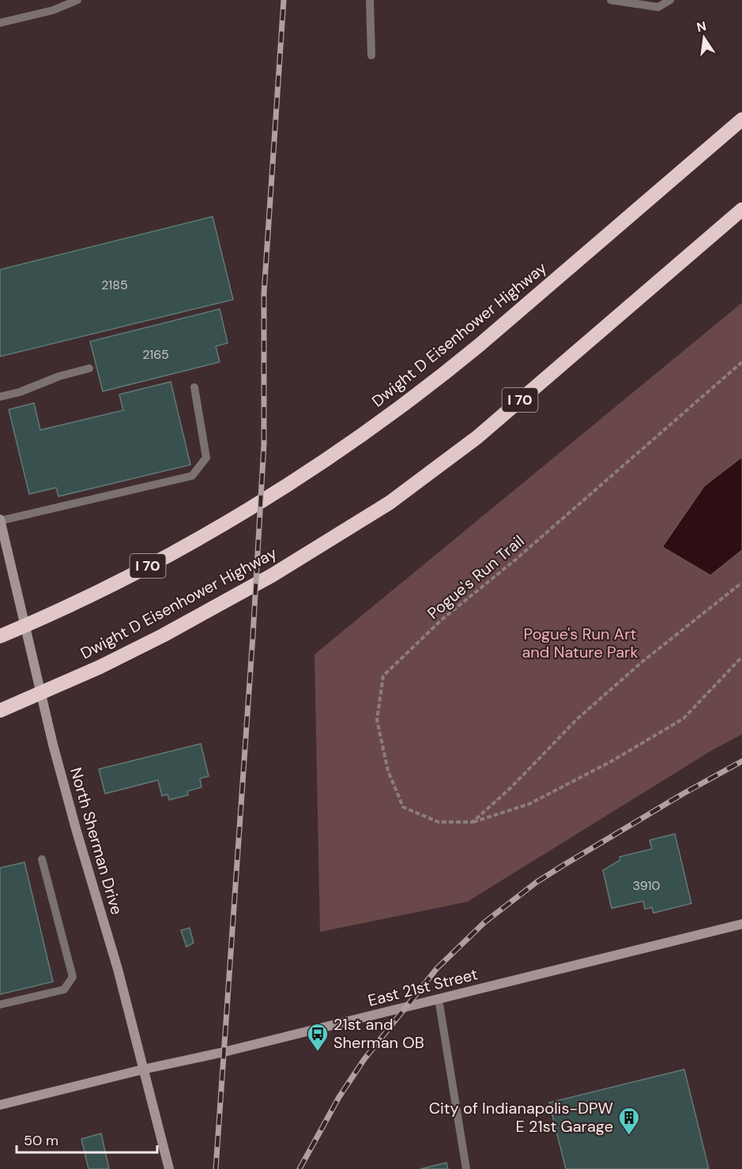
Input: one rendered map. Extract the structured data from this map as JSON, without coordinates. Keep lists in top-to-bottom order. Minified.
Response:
{"streets":{"highway":["Dwight D Eisenhower Highway","I 70"],"main road":["North Sherman Drive","East 21st Street"],"path":["Pogue's Run Trail"]},"crossings":[["North Sherman Drive","East 21st Street"]],"parks":["Pogue's Run Art and Nature Park"],"places":{"bus stop":["21st and Sherman OB"],"building":["City of Indianapolis-DPW E 21st Garage"]},"house_numbers":["2185","2165","3910"],"scale_bar":"50 m","north":"top"}
